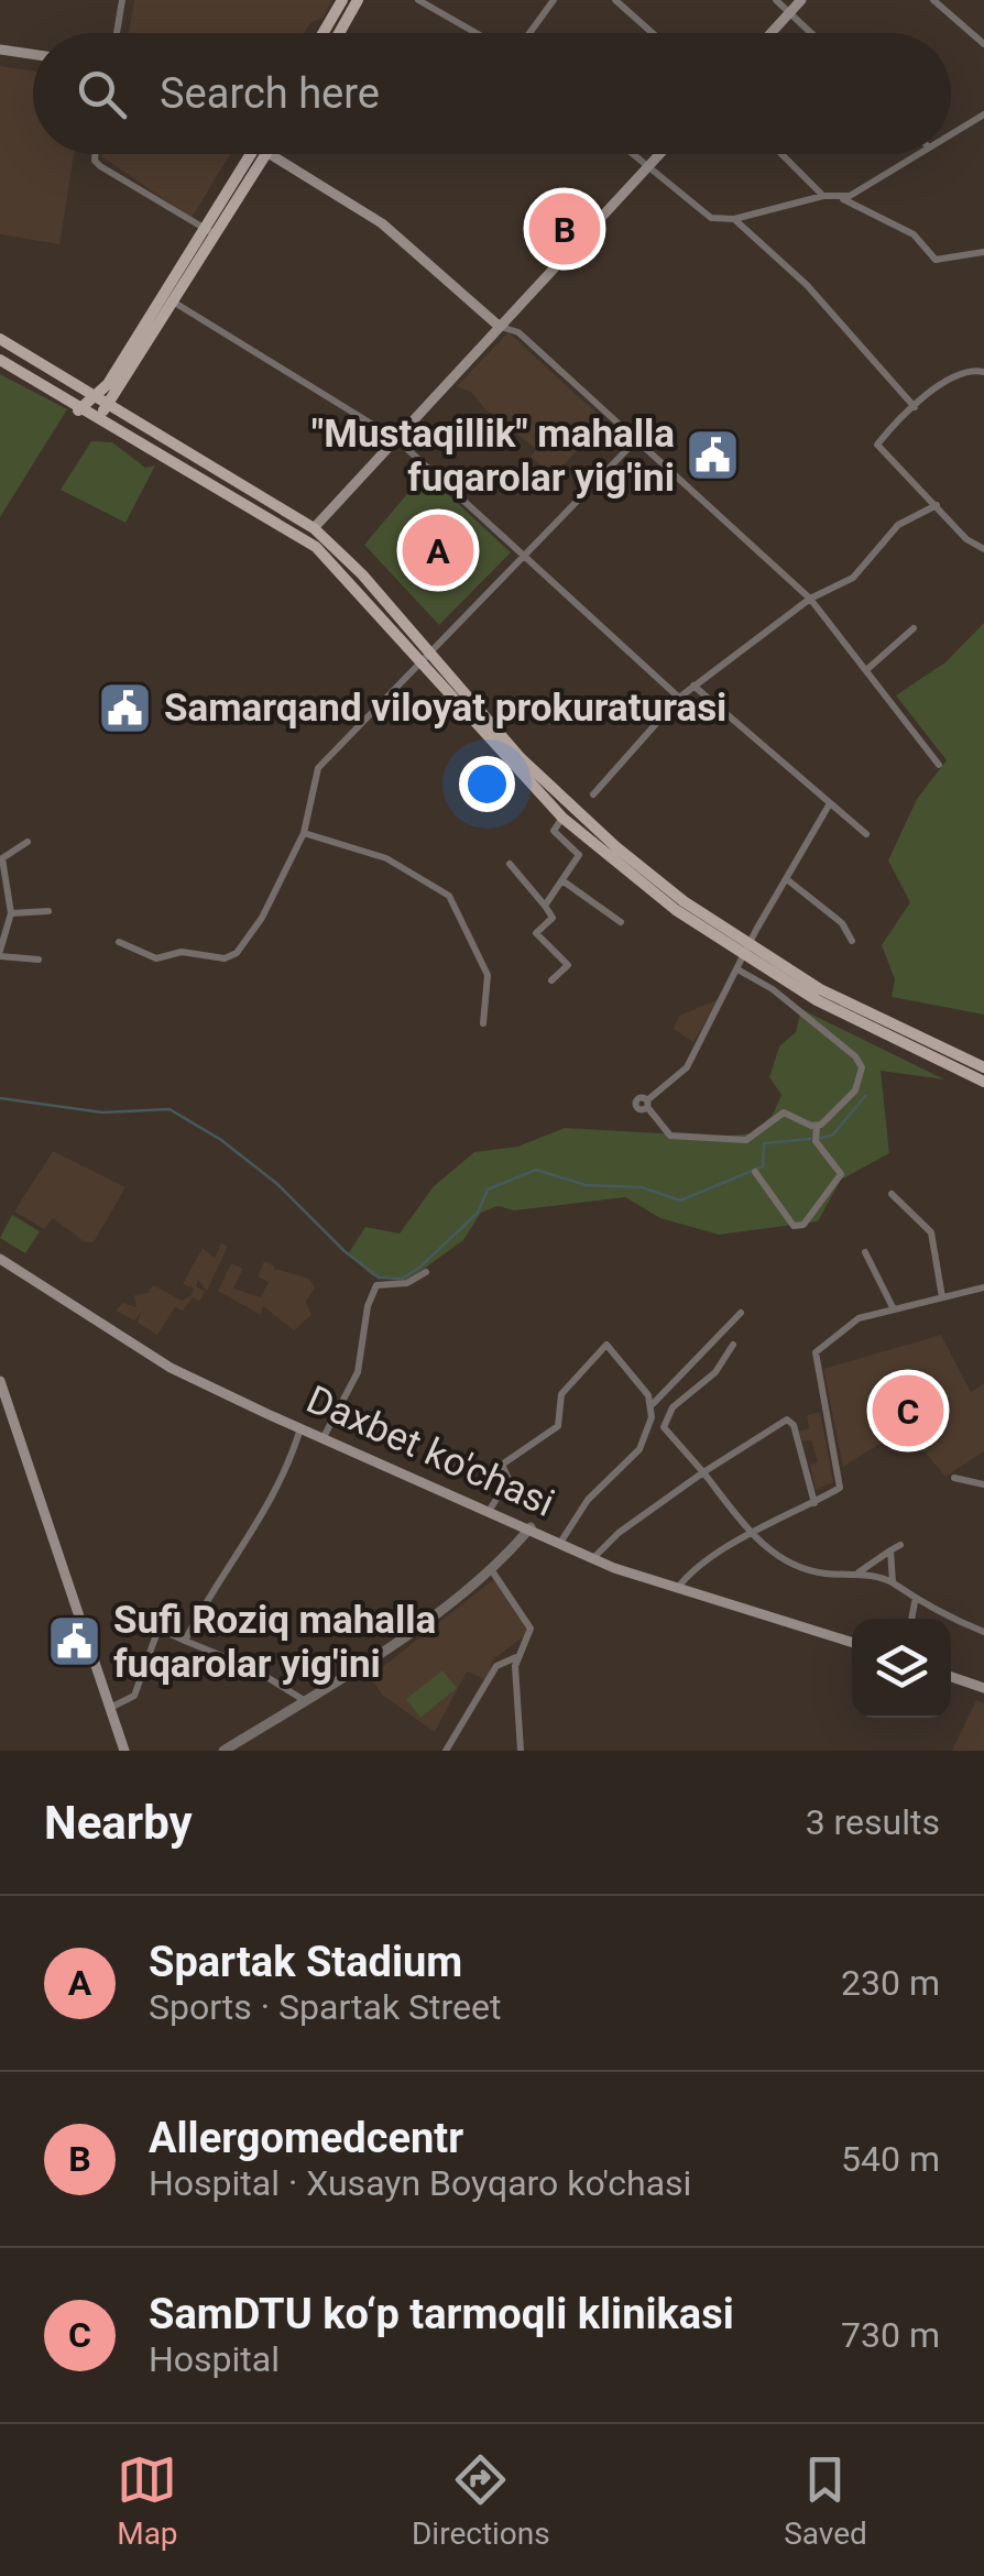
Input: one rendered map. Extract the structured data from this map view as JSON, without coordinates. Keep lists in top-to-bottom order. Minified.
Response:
{"streets":{"main road":["Daxbet ko'chasi"]},"places":{"public building":["\"Mustaqillik\" mahalla fuqarolar yig'ini","Samarqand viloyat prokuraturasi","Sufi Roziq mahalla fuqarolar yig'ini"]},"page":{"search":"Search here","pins":["B","A","C"],"heading":["Nearby","3 results"],"list":[{"mark":"A","name":"Spartak Stadium","note":"Sports · Spartak Street","value":"230 m"},{"mark":"B","name":"Allergomedcentr","note":"Hospital · Xusayn Boyqaro ko'chasi","value":"540 m"},{"mark":"C","name":"SamDTU ko‘p tarmoqli klinikasi","note":"Hospital","value":"730 m"}],"nav":["Map","Directions","Saved"]}}
